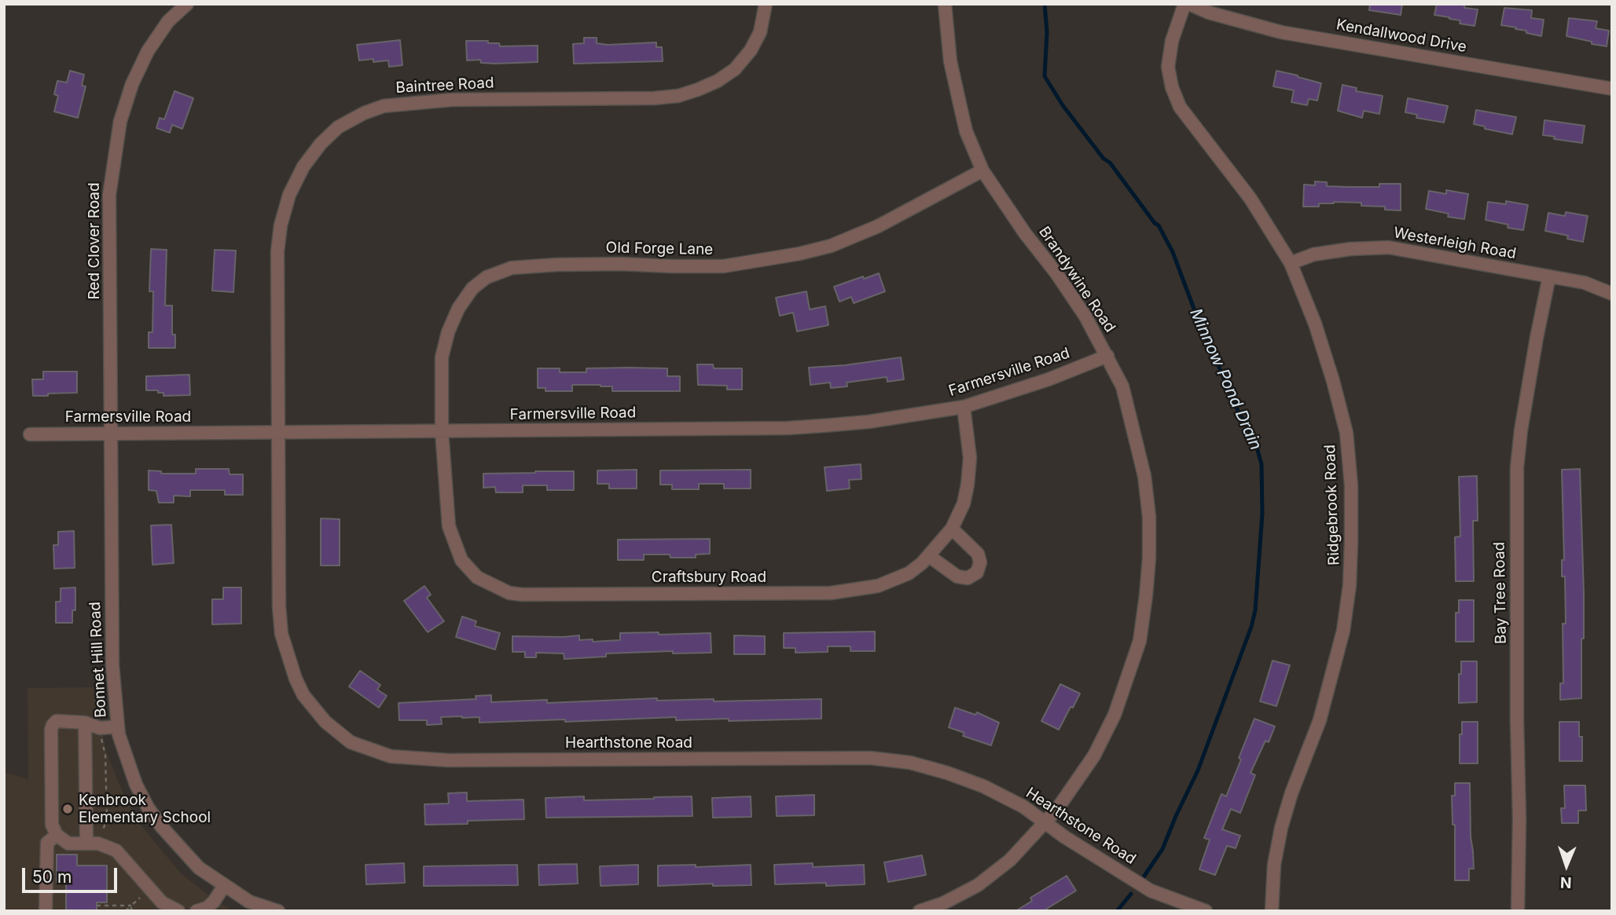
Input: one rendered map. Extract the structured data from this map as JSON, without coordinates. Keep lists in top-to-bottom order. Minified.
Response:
{"streets":{"street":["Kendallwood Drive","Baintree Road","Red Clover Road","Westerleigh Road","Old Forge Lane","Brandywine Road","Farmersville Road","Ridgebrook Road","Craftsbury Road","Bay Tree Road","Bonnet Hill Road","Hearthstone Road"]},"crossings":[["Baintree Road","Farmersville Road"],["Baintree Road","Hearthstone Road"],["Red Clover Road","Farmersville Road"],["Red Clover Road","Bonnet Hill Road"],["Westerleigh Road","Ridgebrook Road"],["Westerleigh Road","Bay Tree Road"],["Old Forge Lane","Brandywine Road"],["Old Forge Lane","Farmersville Road"],["Old Forge Lane","Craftsbury Road"],["Brandywine Road","Farmersville Road"],["Brandywine Road","Hearthstone Road"],["Farmersville Road","Craftsbury Road"],["Farmersville Road","Bonnet Hill Road"],["Farmersville Road","Hearthstone Road"]],"water":["Minnow Pond Drain"],"places":["Kenbrook Elementary School"],"scale_bar":"50 m","north":"bottom"}
